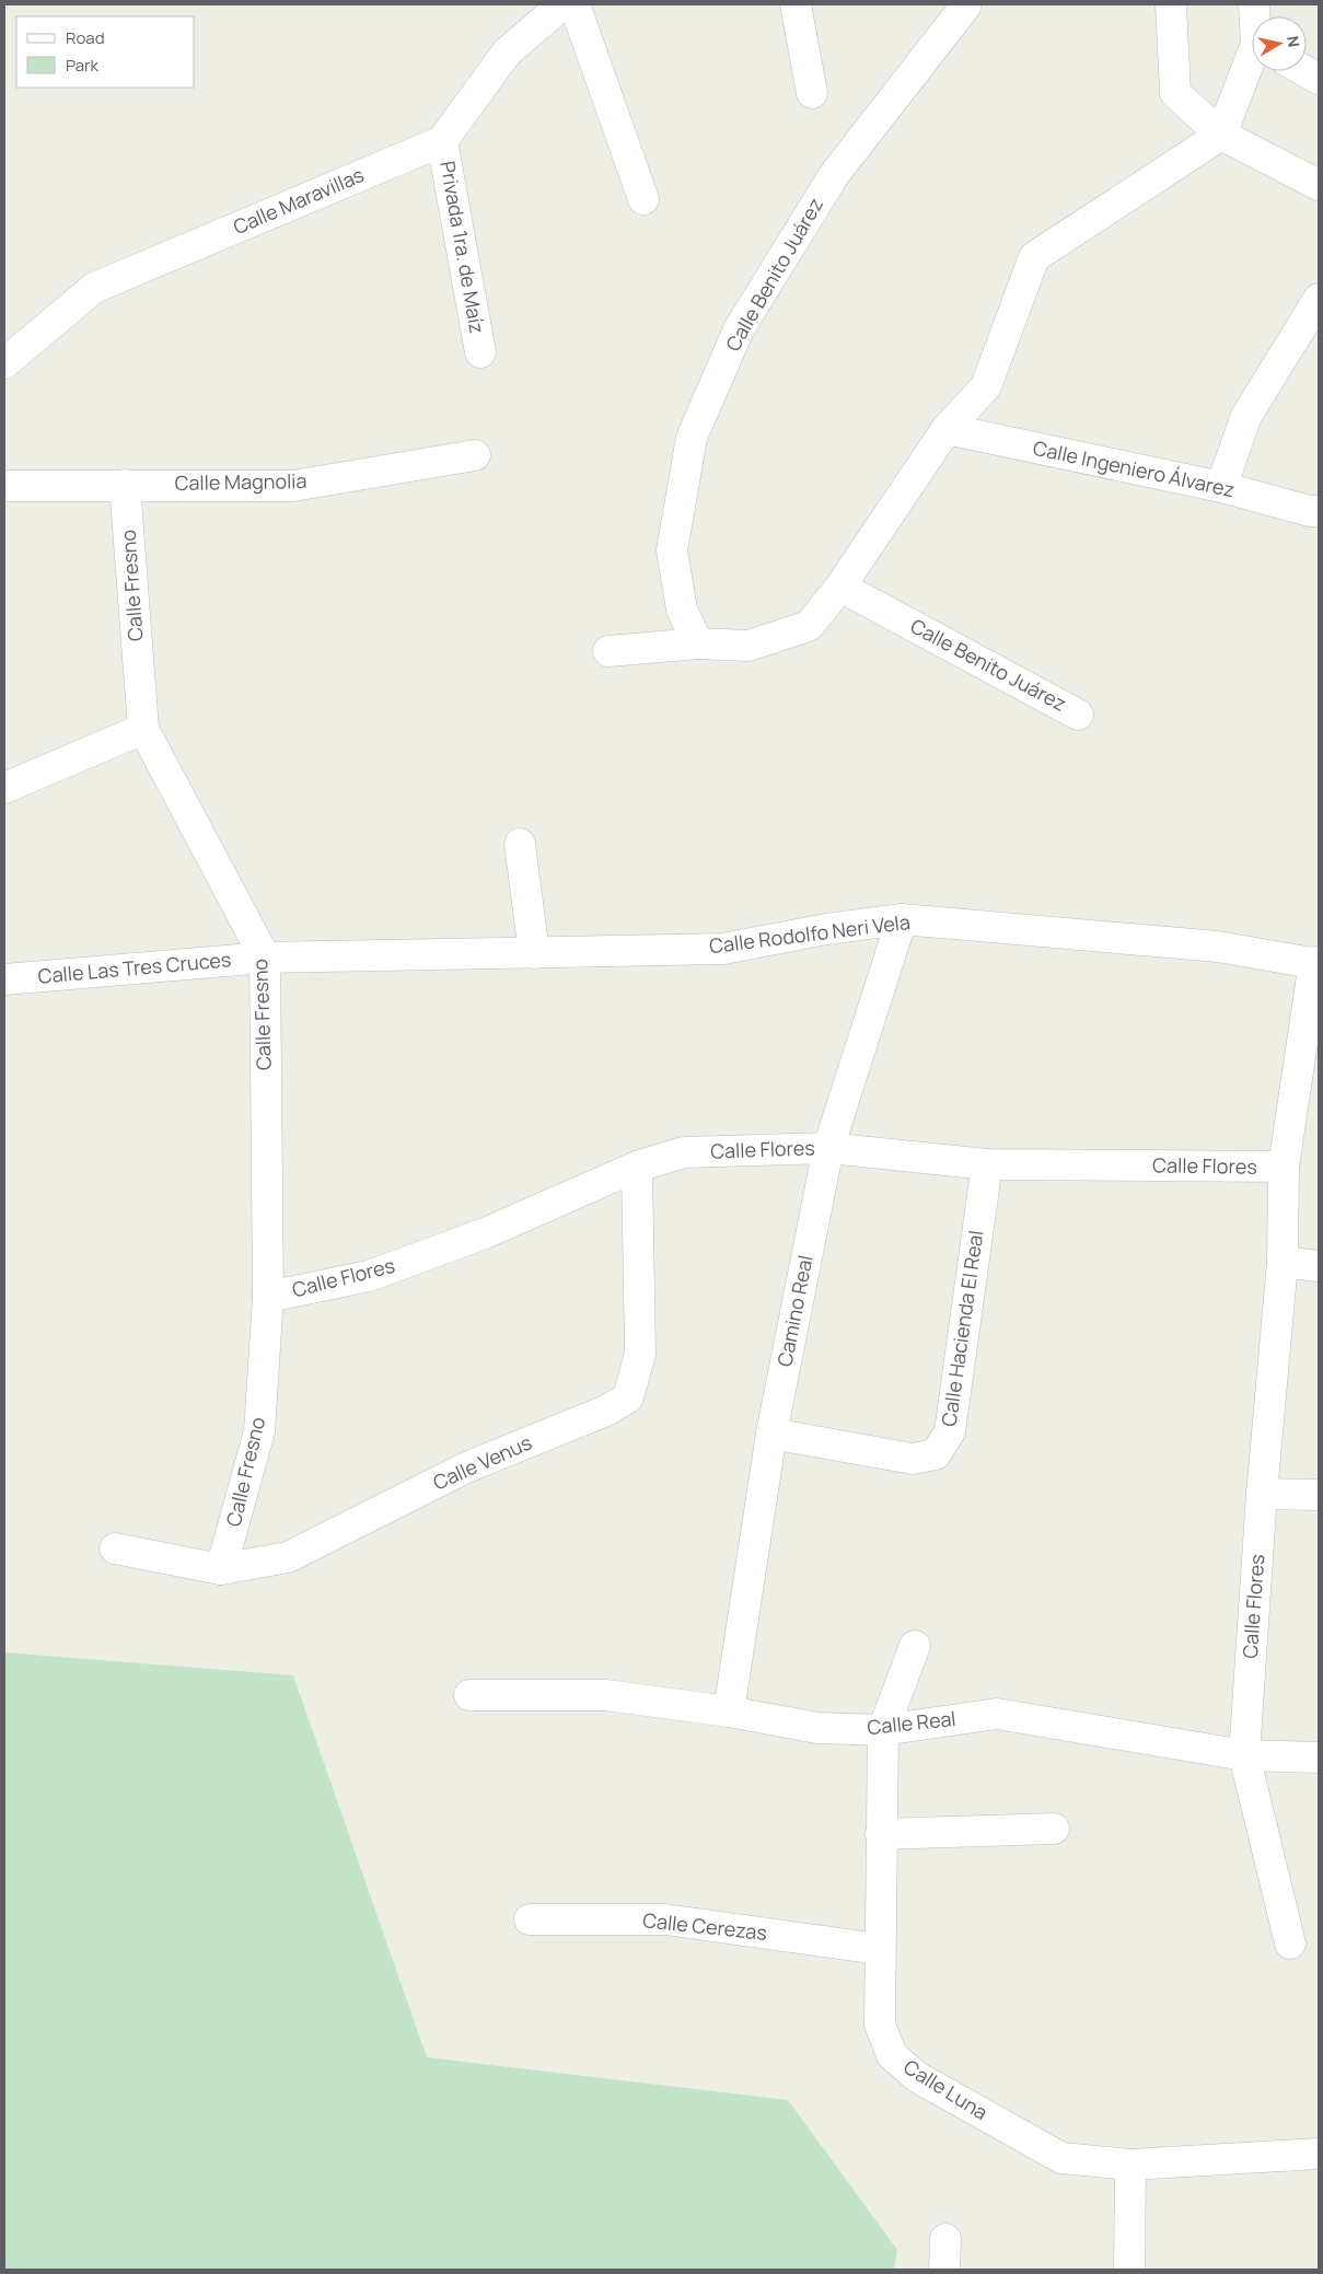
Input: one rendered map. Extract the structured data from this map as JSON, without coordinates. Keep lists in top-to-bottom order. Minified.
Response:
{"streets":{"street":["Calle Maravillas","Privada 1ra. de Maíz","Calle Benito Juárez","Calle Ingeniero Álvarez","Calle Magnolia","Calle Fresno","Calle Rodolfo Neri Vela","Calle Las Tres Cruces","Calle Flores","Camino Real","Calle Hacienda El Real","Calle Venus","Calle Real","Calle Cerezas","Calle Luna"]},"crossings":[["Calle Maravillas","Privada 1ra. de Maíz"],["Calle Magnolia","Calle Fresno"],["Calle Fresno","Calle Rodolfo Neri Vela"],["Calle Fresno","Calle Las Tres Cruces"],["Calle Fresno","Calle Flores"],["Calle Fresno","Calle Venus"],["Calle Rodolfo Neri Vela","Calle Las Tres Cruces"],["Calle Rodolfo Neri Vela","Calle Flores"],["Calle Rodolfo Neri Vela","Camino Real"],["Calle Flores","Camino Real"],["Calle Flores","Calle Hacienda El Real"],["Calle Flores","Calle Venus"],["Calle Flores","Calle Real"],["Camino Real","Calle Hacienda El Real"],["Camino Real","Calle Real"],["Calle Real","Calle Luna"],["Calle Cerezas","Calle Luna"]],"legend":["Road","Park"],"north":"right"}
